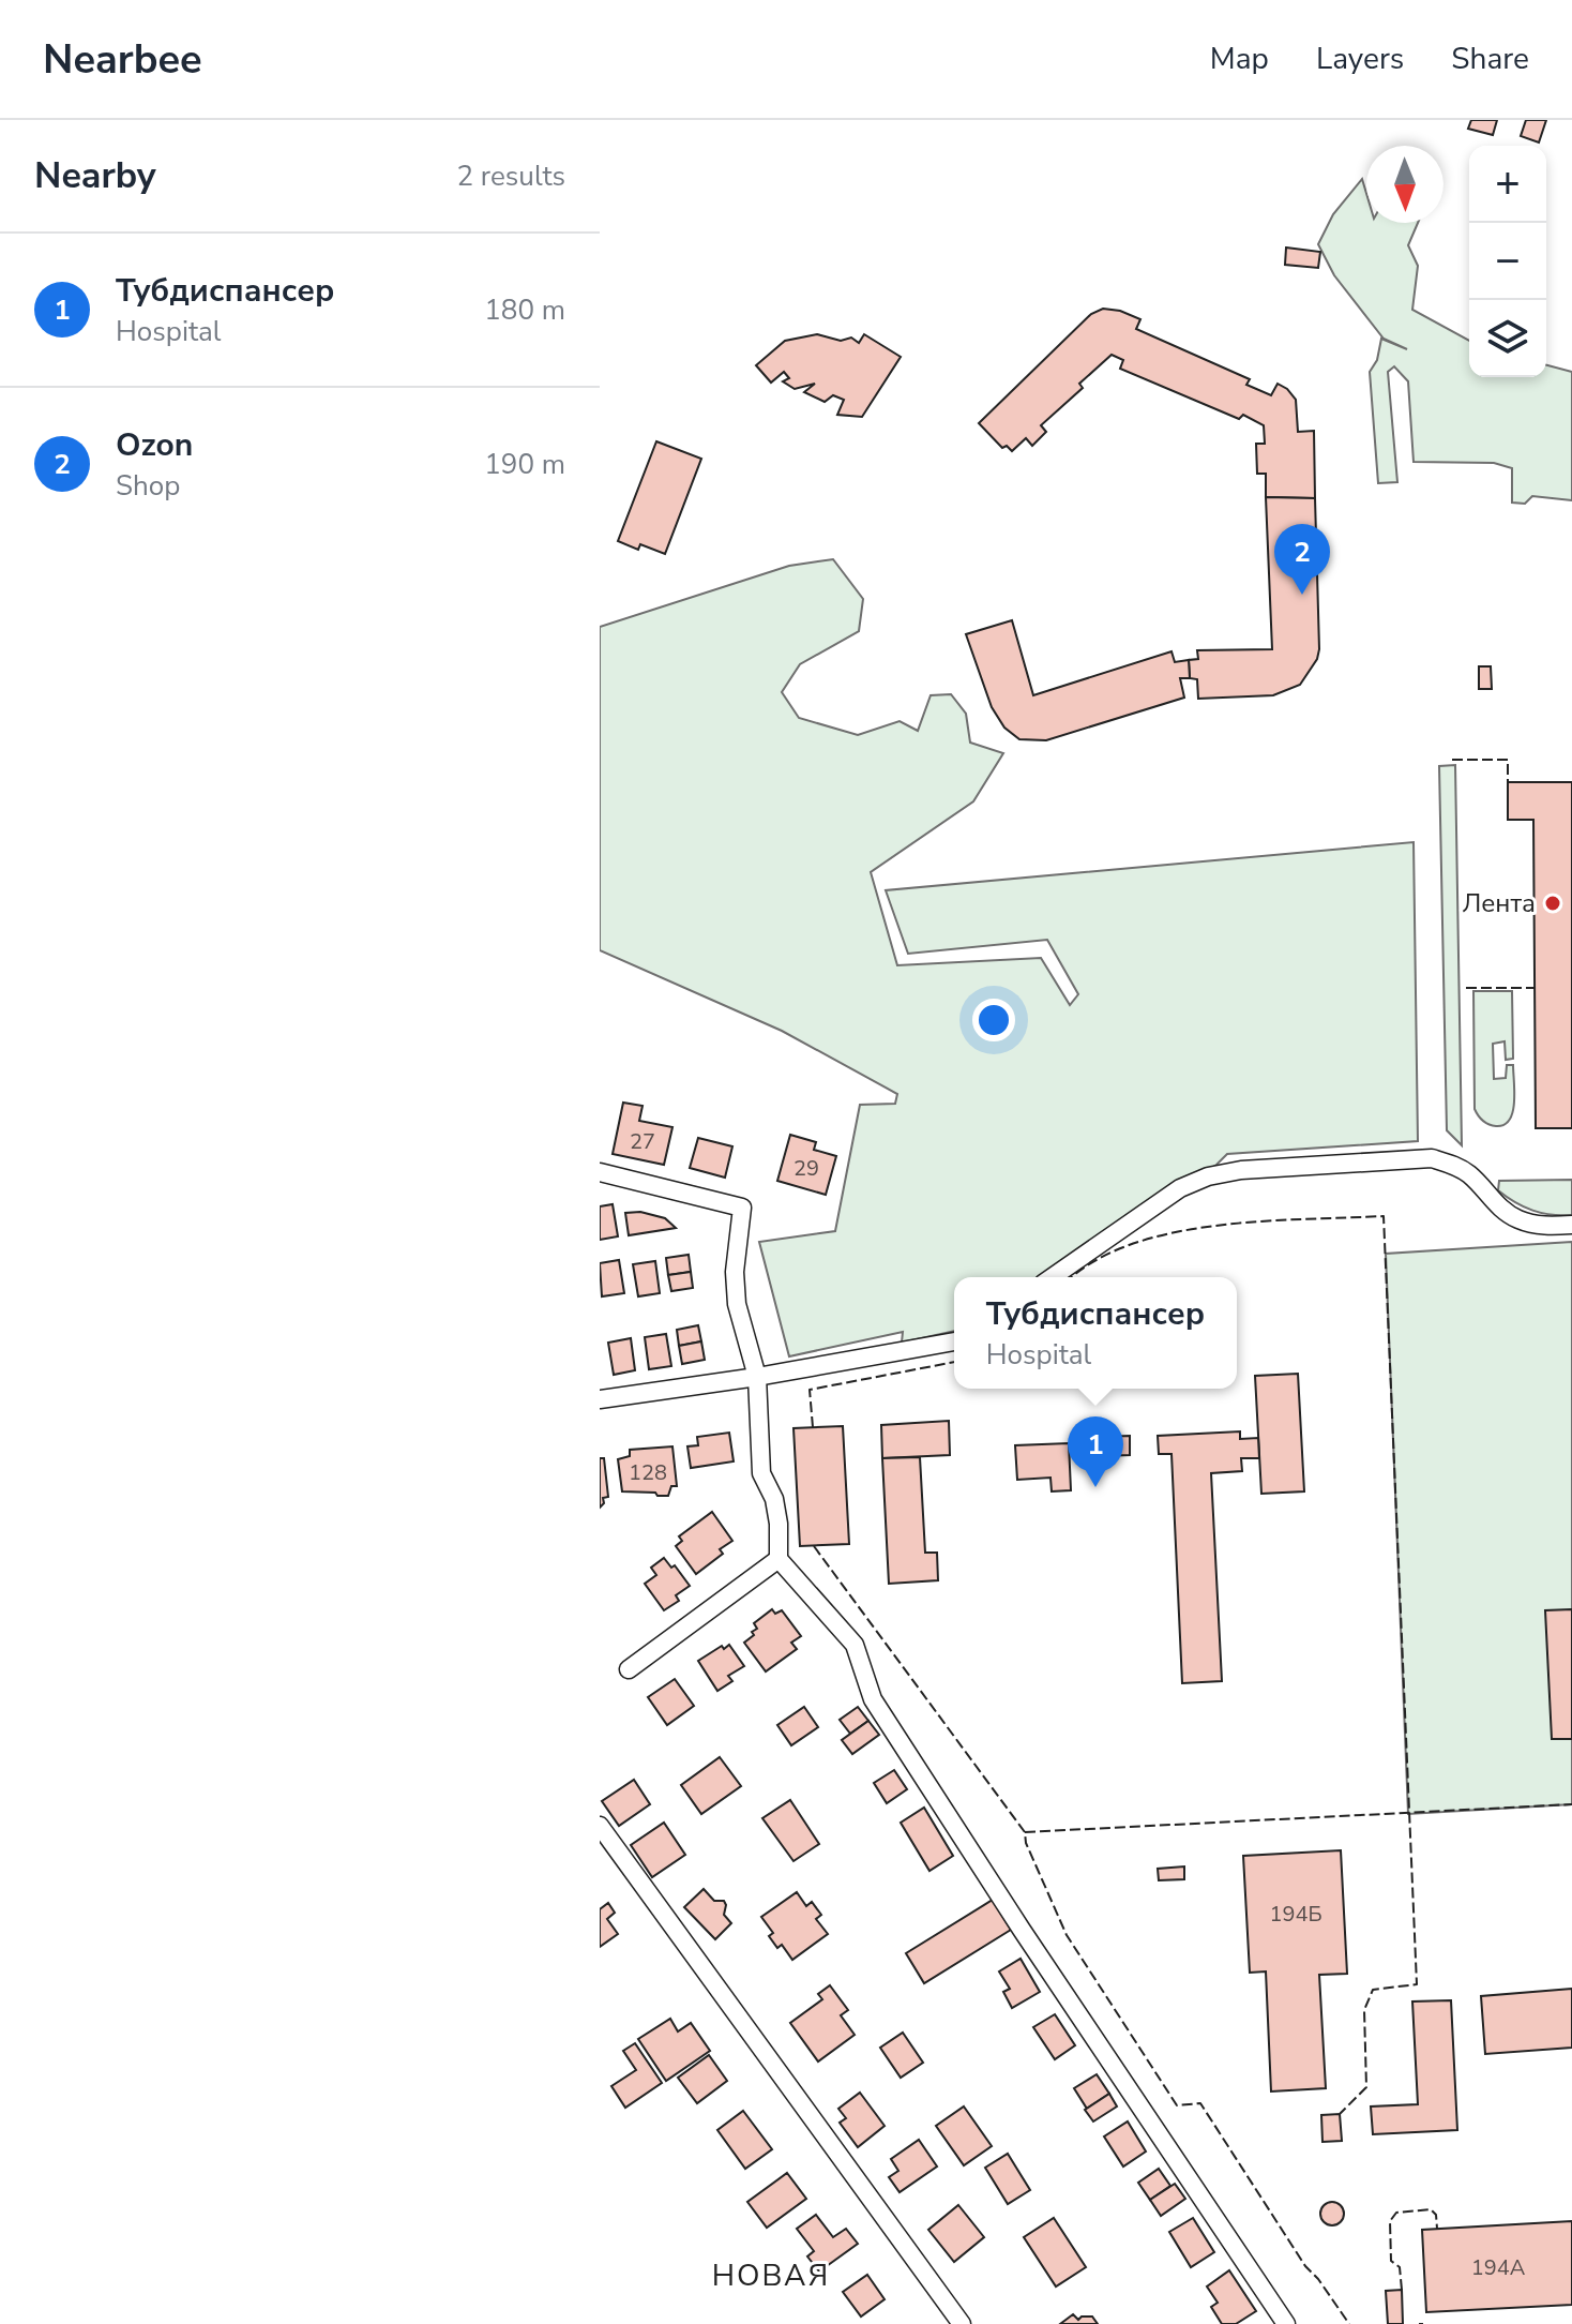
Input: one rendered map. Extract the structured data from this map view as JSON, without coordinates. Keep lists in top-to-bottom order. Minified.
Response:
{"districts":["НОВАЯ"],"places":["Лента"],"house_numbers":["27","29","128","194Б","194А"],"north":"bottom","page":{"header":"Nearbee","nav":["Map","Layers","Share"],"heading":["Nearby","2 results"],"map_buttons":["+","−"],"list":[{"mark":"1","name":"Тубдиспансер","note":"Hospital","value":"180 m"},{"mark":"2","name":"Ozon","note":"Shop","value":"190 m"}],"pins":["2","1"],"popup":["Тубдиспансер","Hospital"]}}
